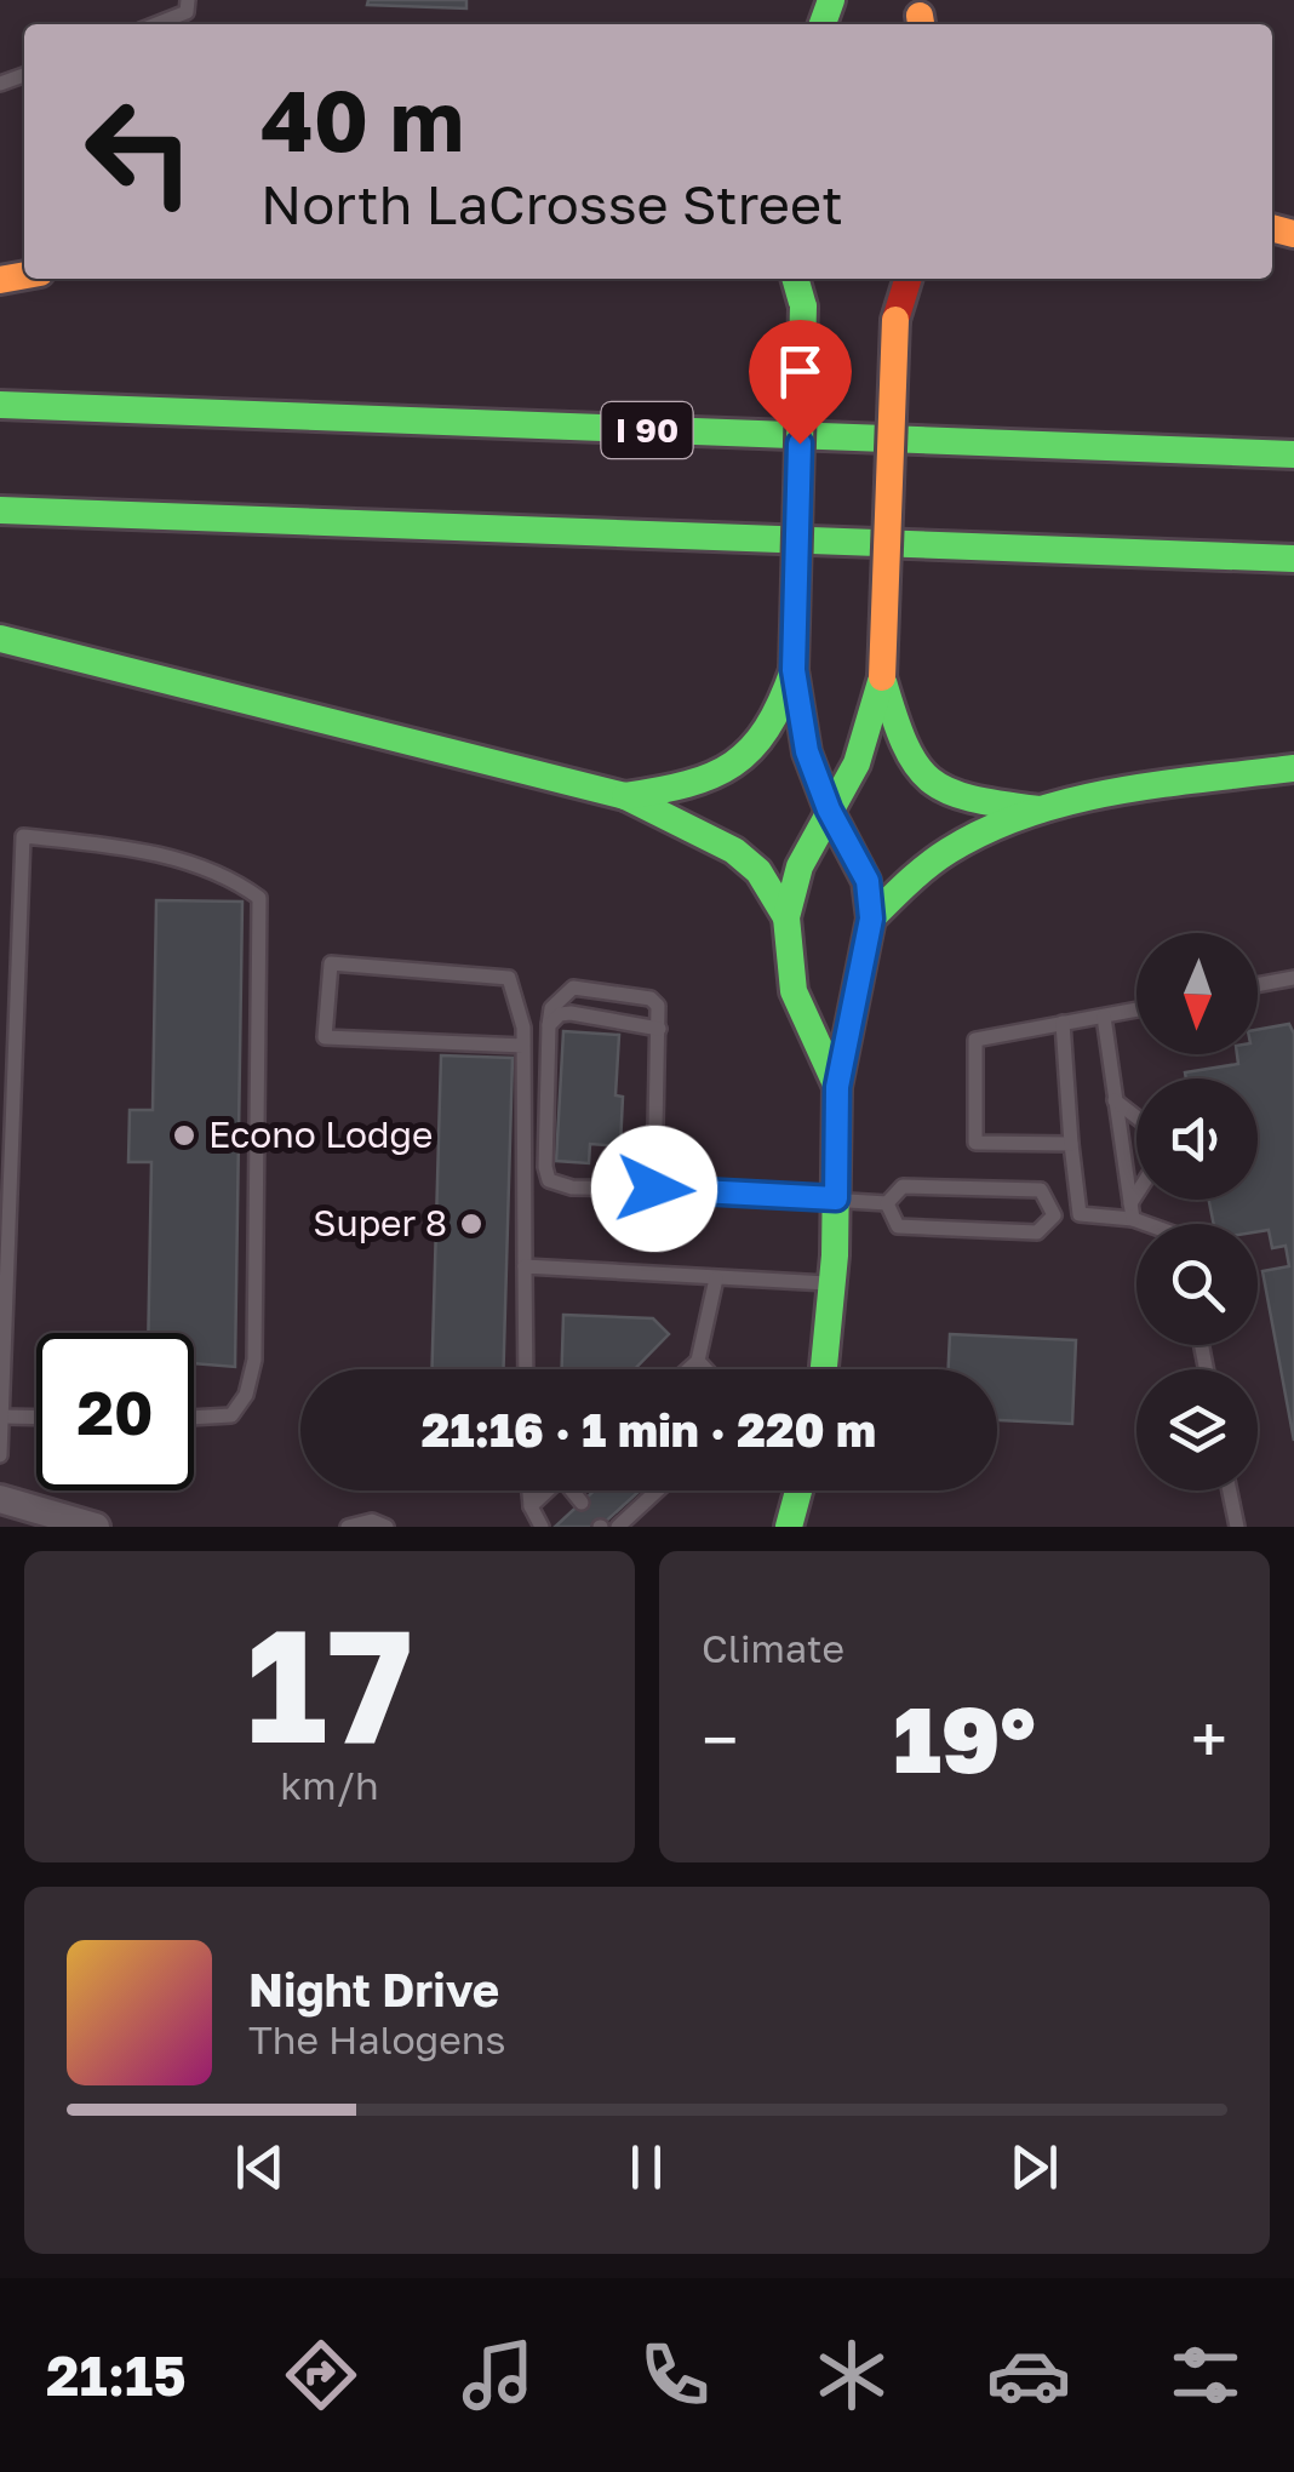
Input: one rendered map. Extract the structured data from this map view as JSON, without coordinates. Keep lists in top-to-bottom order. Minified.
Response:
{"streets":{"main road":["I 90"]},"places":["Econo Lodge","Super 8"],"north":"bottom","page":{"turn":["40 m","North LaCrosse Street"],"limit":"20","trip":"21:16 · 1 min · 220 m","tile":[["17","km/h"],"Climate"],"heat":["−","19°","+"],"song":["Night Drive","The Halogens"],"tabs":"21:15"}}
